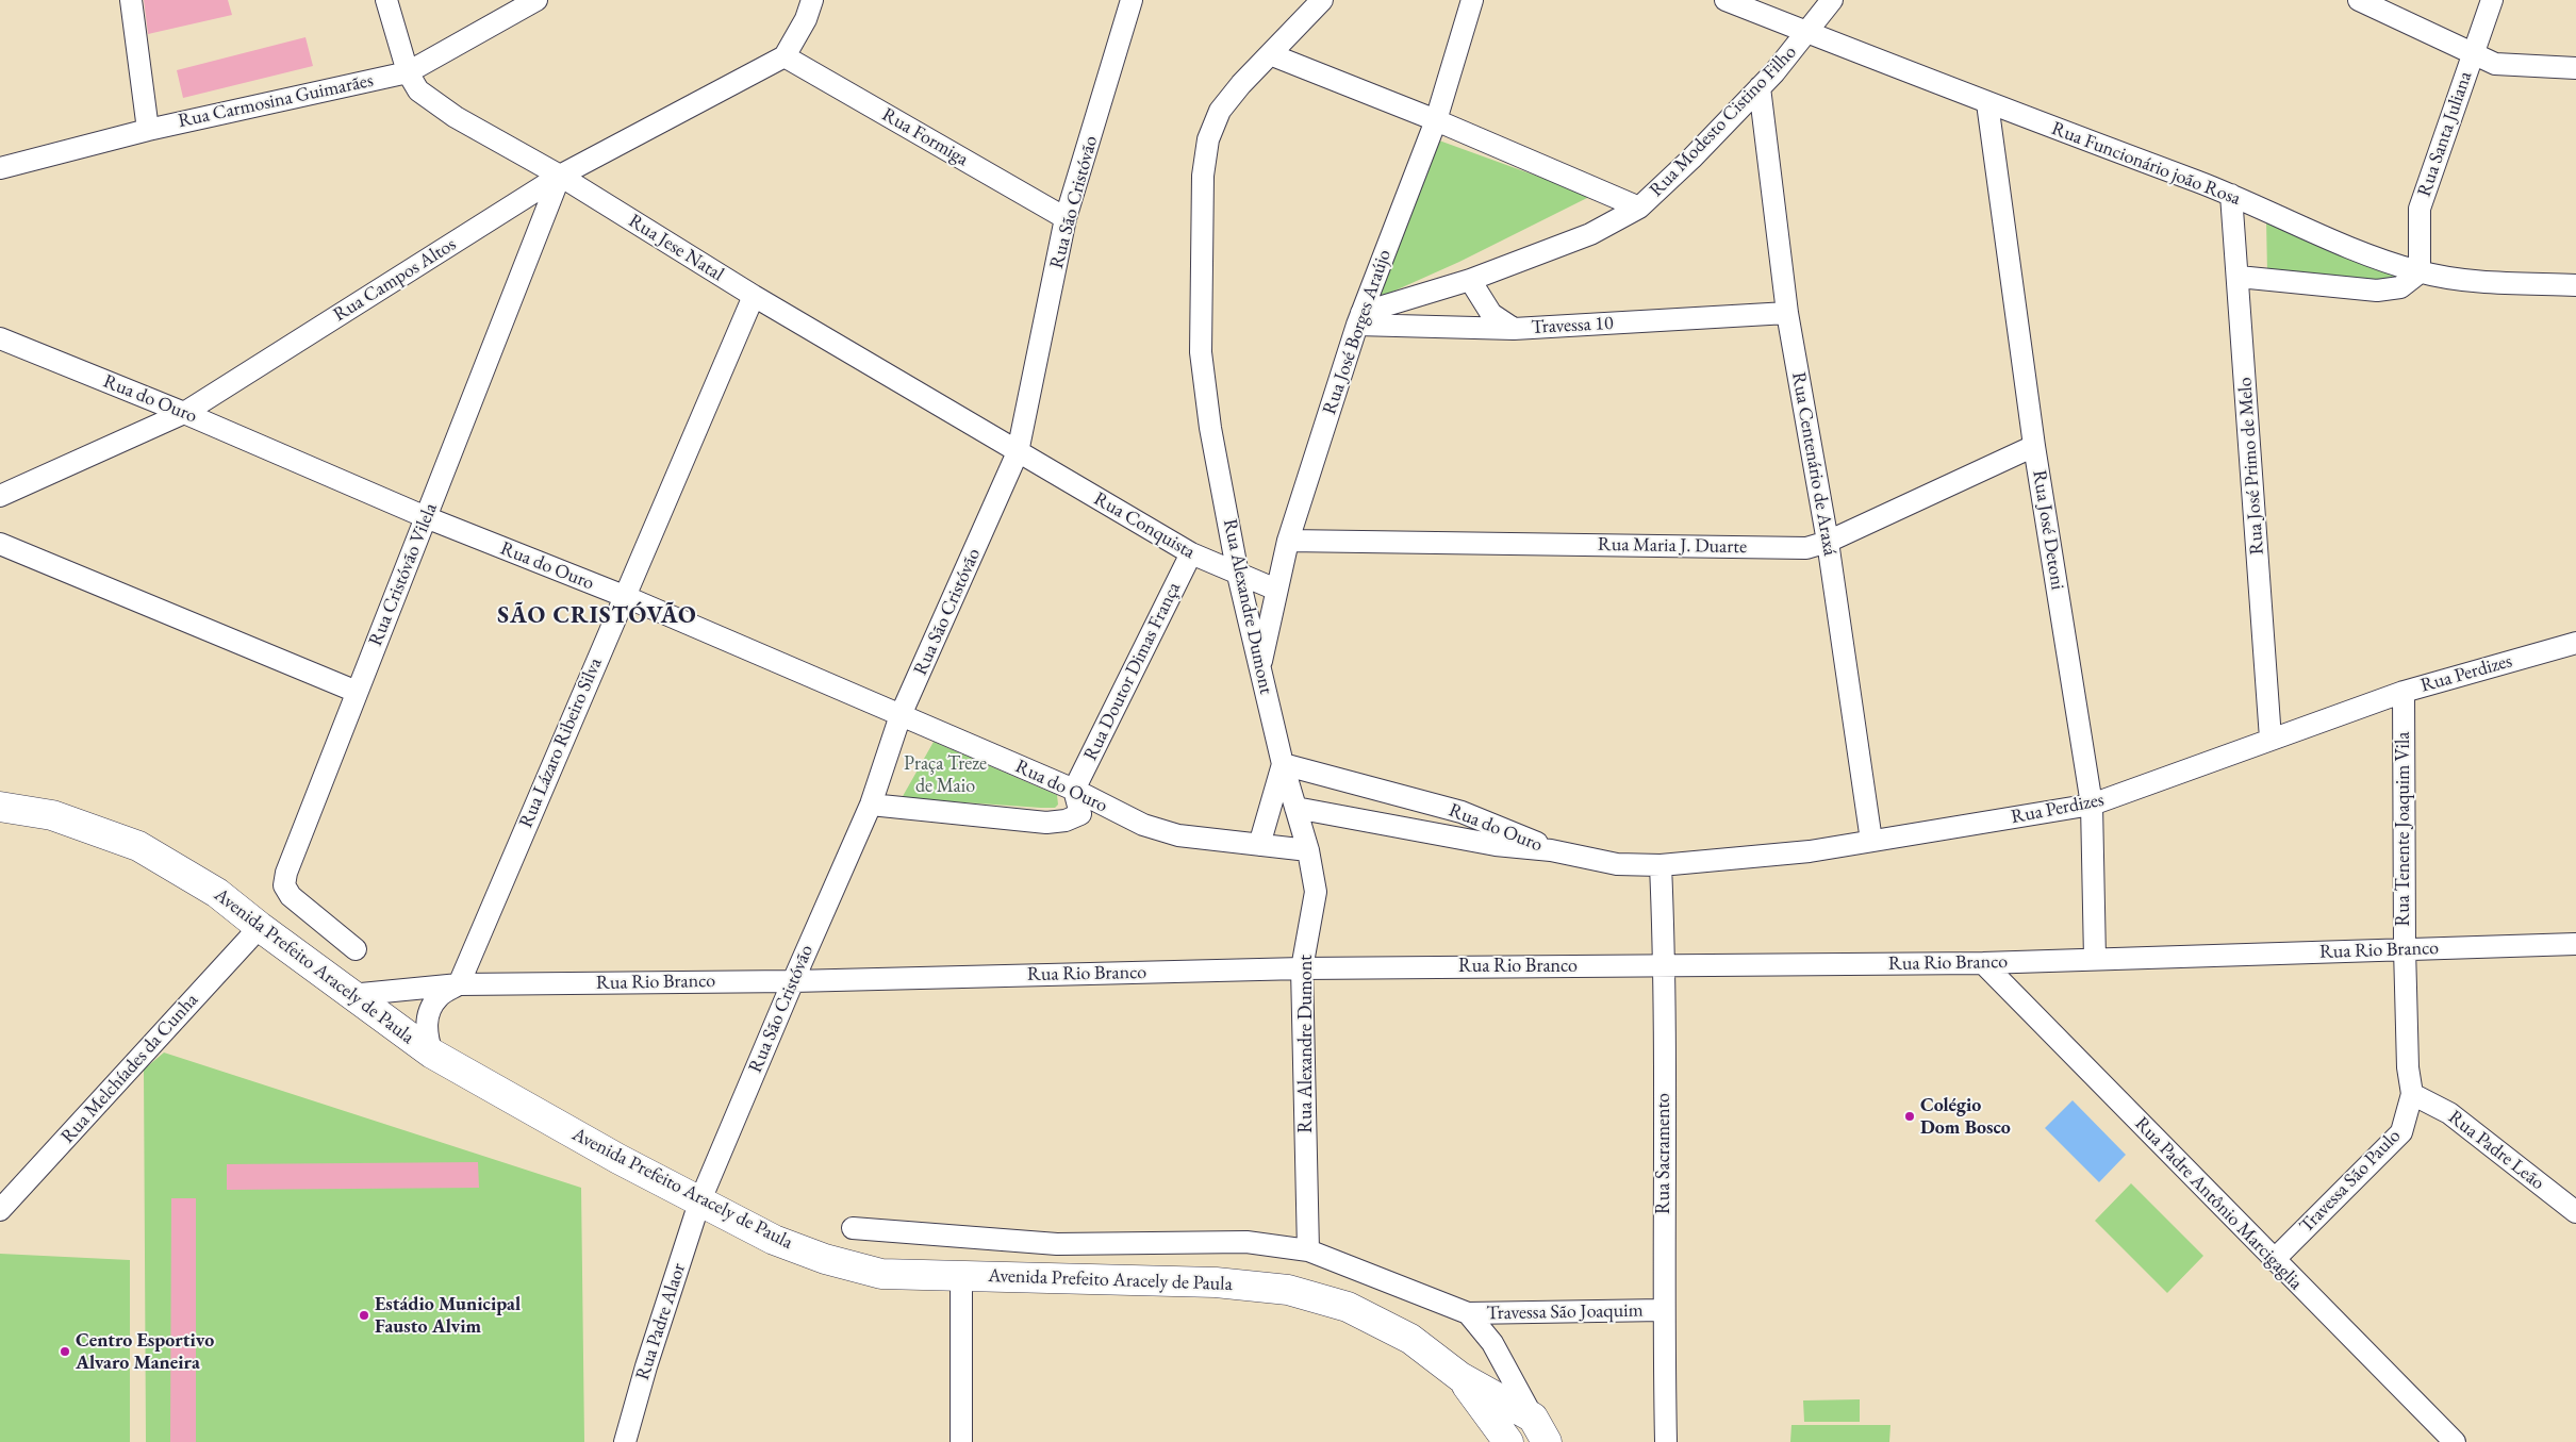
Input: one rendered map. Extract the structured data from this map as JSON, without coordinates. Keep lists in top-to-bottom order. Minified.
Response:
{"streets":{"main road":["Avenida Prefeito Aracely de Paula"],"street":["Rua Carmosina Guimarães","Rua Modesto Cistino Filho","Rua Santa Juliana","Rua Formiga","Rua Funcionário joão Rosa","Rua São Cristóvão","Rua Jese Natal","Rua Campos Altos","Travessa 10","Rua José Borges Araújo","Rua do Ouro","Rua Centenário de Araxá","Rua José Primo de Melo","Rua Conquista","Rua José Detoni","Rua Maria J. Duarte","Rua Cristóvão Vilela","Rua Alexandre Dumont","Rua Doutor Dimas França","Rua Perdizes","Rua Lázaro Ribeiro Silva","Rua Tenente Joaquim Vila","Rua Rio Branco","Rua Melchíades da Cunha","Rua Padre Leão","Rua Sacramento","Travessa São Paulo","Rua Padre Antônio Marcigaglia","Travessa São Joaquim","Rua Padre Alaor"]},"crossings":[["Rua Carmosina Guimarães","Rua Jese Natal"],["Rua Modesto Cistino Filho","Rua Funcionário joão Rosa"],["Rua Modesto Cistino Filho","Travessa 10"],["Rua Modesto Cistino Filho","Rua José Borges Araújo"],["Rua Modesto Cistino Filho","Rua Centenário de Araxá"],["Rua Santa Juliana","Rua Funcionário joão Rosa"],["Rua Formiga","Rua São Cristóvão"],["Rua Formiga","Rua Campos Altos"],["Rua Funcionário joão Rosa","Rua José Primo de Melo"],["Rua Funcionário joão Rosa","Rua José Detoni"],["Rua São Cristóvão","Rua Jese Natal"],["Rua São Cristóvão","Rua do Ouro"],["Rua São Cristóvão","Rua Conquista"],["Rua São Cristóvão","Rua Rio Branco"],["Rua São Cristóvão","Avenida Prefeito Aracely de Paula"],["Rua São Cristóvão","Rua Padre Alaor"],["Rua Jese Natal","Rua Campos Altos"],["Rua Jese Natal","Rua Conquista"],["Rua Jese Natal","Rua Cristóvão Vilela"],["Rua Jese Natal","Rua Lázaro Ribeiro Silva"],["Rua Campos Altos","Rua do Ouro"],["Rua Campos Altos","Rua Cristóvão Vilela"],["Travessa 10","Rua José Borges Araújo"],["Travessa 10","Rua Centenário de Araxá"],["Rua José Borges Araújo","Rua Conquista"],["Rua José Borges Araújo","Rua Maria J. Duarte"],["Rua José Borges Araújo","Rua Alexandre Dumont"],["Rua do Ouro","Rua Cristóvão Vilela"],["Rua do Ouro","Rua Alexandre Dumont"],["Rua do Ouro","Rua Doutor Dimas França"],["Rua do Ouro","Rua Perdizes"],["Rua do Ouro","Rua Lázaro Ribeiro Silva"],["Rua Centenário de Araxá","Rua Maria J. Duarte"],["Rua Centenário de Araxá","Rua Perdizes"],["Rua José Primo de Melo","Rua Perdizes"],["Rua Conquista","Rua Alexandre Dumont"],["Rua Conquista","Rua Doutor Dimas França"],["Rua José Detoni","Rua Maria J. Duarte"],["Rua José Detoni","Rua Perdizes"],["Rua José Detoni","Rua Rio Branco"],["Rua Alexandre Dumont","Rua Rio Branco"],["Rua Alexandre Dumont","Avenida Prefeito Aracely de Paula"],["Rua Perdizes","Rua Tenente Joaquim Vila"],["Rua Perdizes","Rua Sacramento"],["Rua Lázaro Ribeiro Silva","Rua Rio Branco"],["Rua Tenente Joaquim Vila","Rua Rio Branco"],["Rua Tenente Joaquim Vila","Rua Padre Leão"],["Rua Tenente Joaquim Vila","Travessa São Paulo"],["Rua Rio Branco","Avenida Prefeito Aracely de Paula"],["Rua Rio Branco","Rua Sacramento"],["Rua Rio Branco","Rua Padre Antônio Marcigaglia"],["Avenida Prefeito Aracely de Paula","Rua Melchíades da Cunha"],["Avenida Prefeito Aracely de Paula","Travessa São Joaquim"],["Avenida Prefeito Aracely de Paula","Rua Padre Alaor"],["Rua Padre Leão","Travessa São Paulo"],["Rua Sacramento","Travessa São Joaquim"],["Travessa São Paulo","Rua Padre Antônio Marcigaglia"]],"districts":["SÃO CRISTÓVÃO"],"parks":["Praça Treze de Maio"],"places":["Colégio Dom Bosco","Estádio Municipal Fausto Alvim","Centro Esportivo Alvaro Maneira"]}
